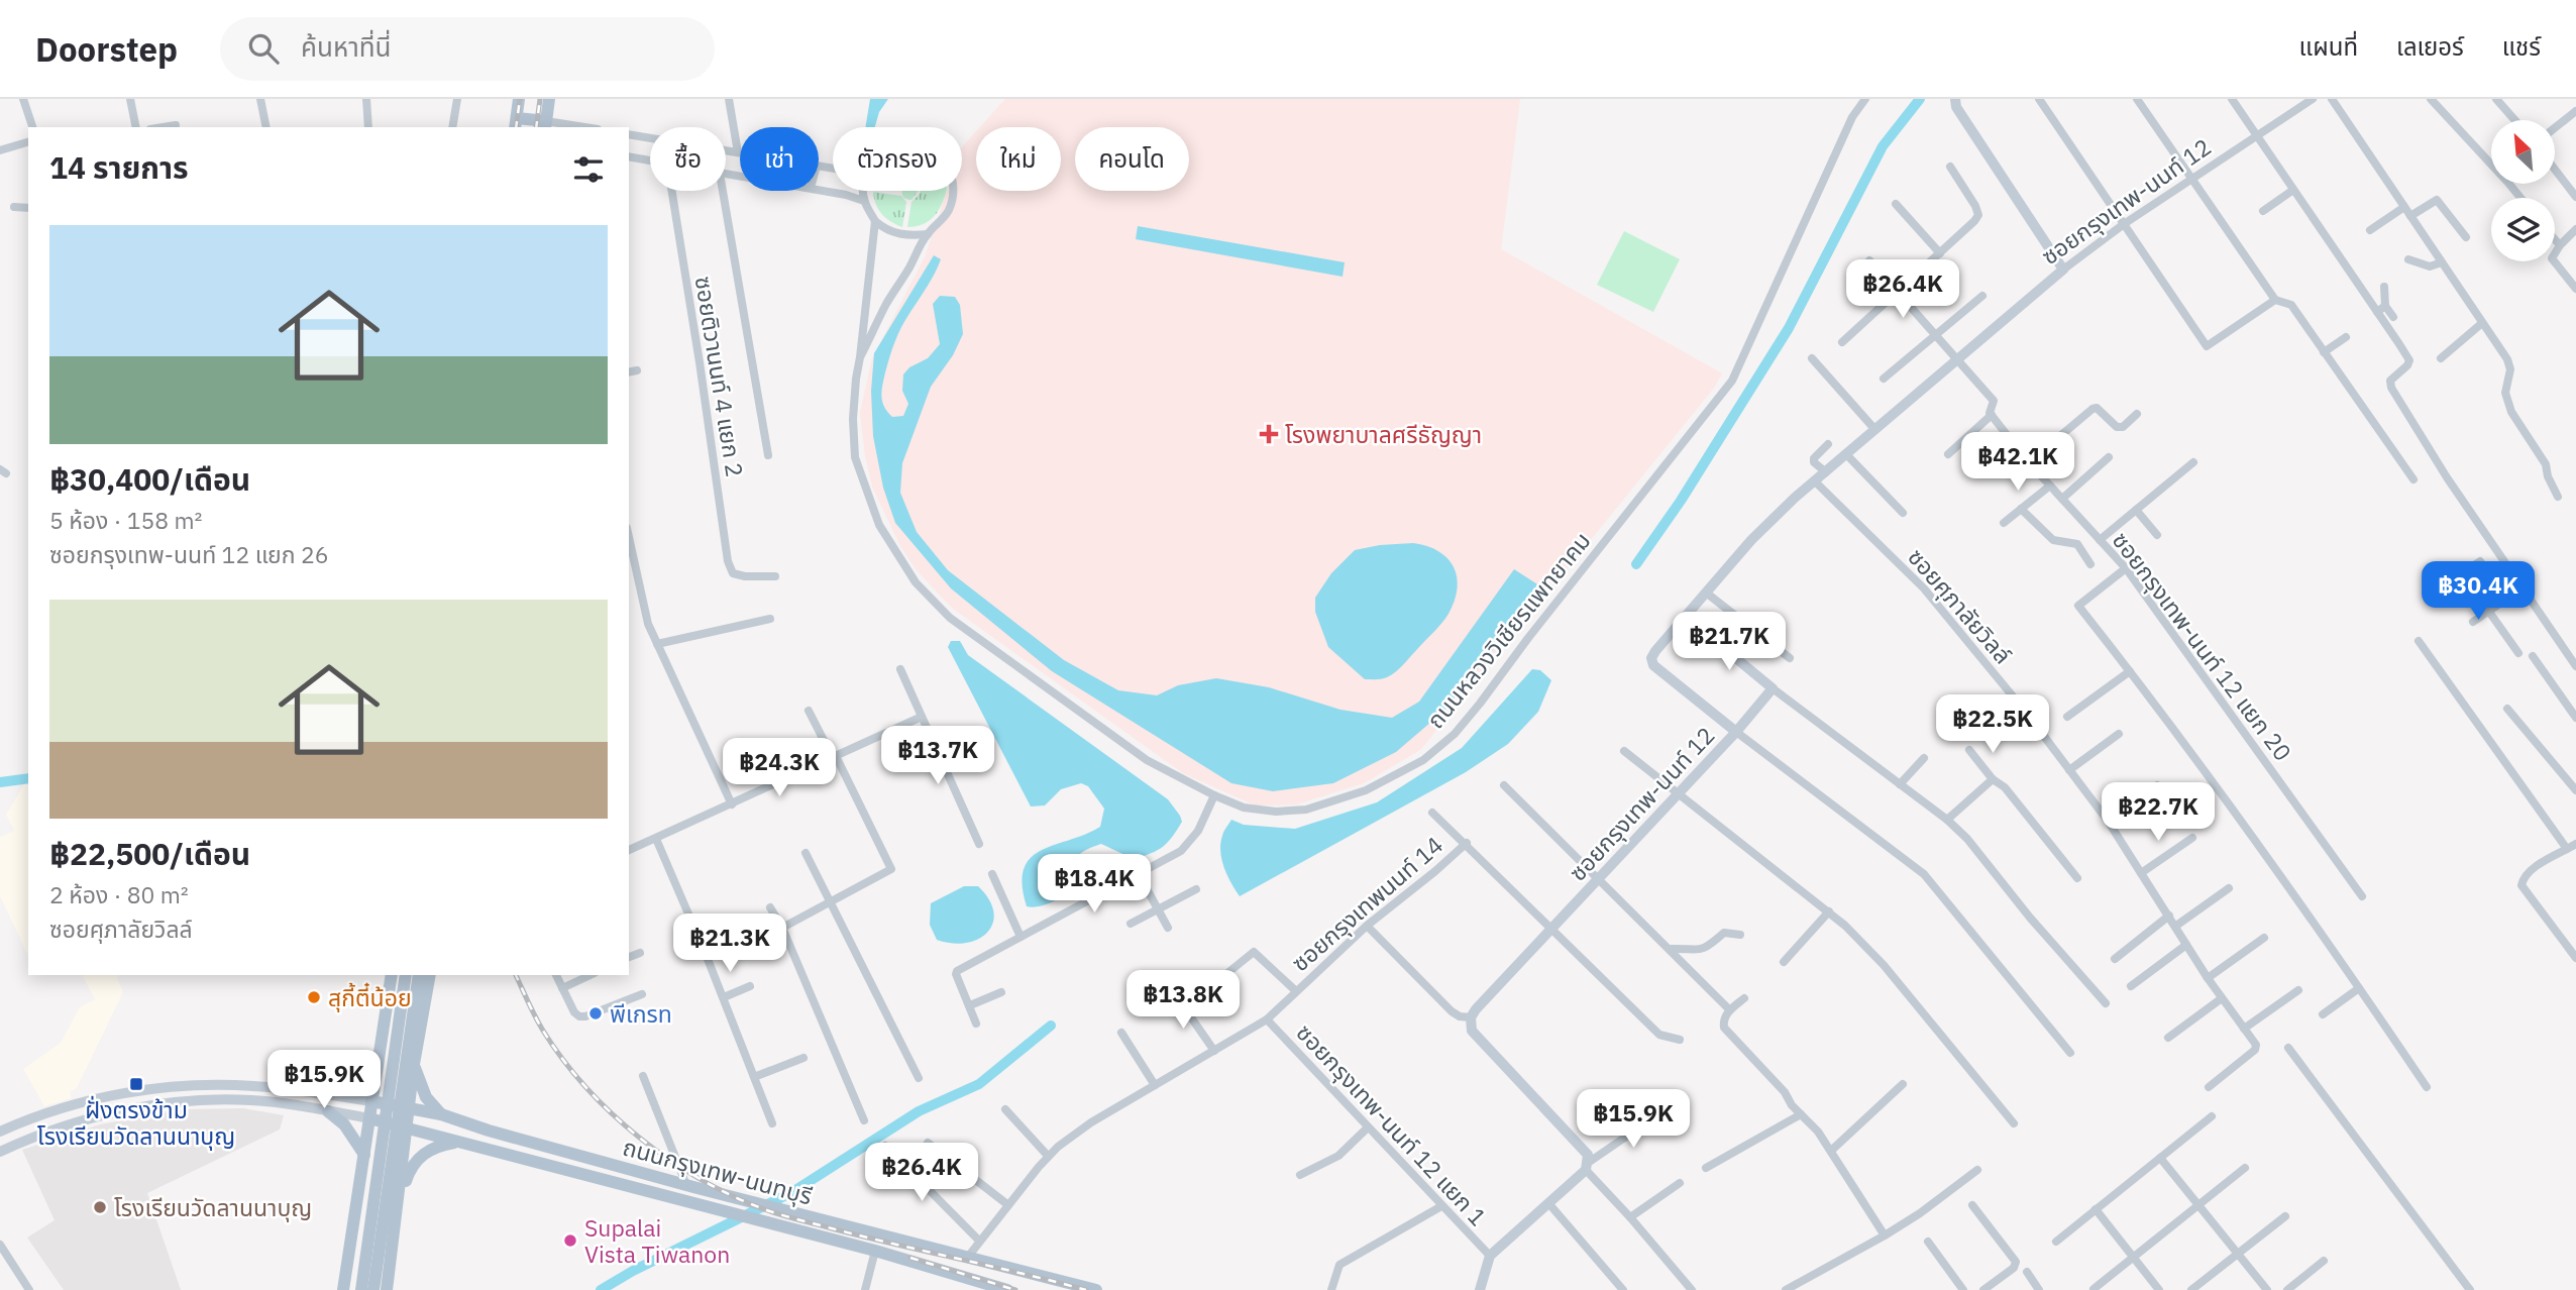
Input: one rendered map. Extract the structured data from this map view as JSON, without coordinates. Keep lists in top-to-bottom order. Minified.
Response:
{"streets":{"main road":["ถนนกรุงเทพ-นนทบุรี"],"street":["ซอยกรุงเทพ-นนท์ 12","ซอยติวานนท์ 4 แยก 2","ซอยศุภาลัยวิลล์","ถนนหลวงวิเชียรแพทยาคม","ซอยกรุงเทพ-นนท์ 12 แยก 20","ซอยกรุงเทพนนท์ 14","ซอยกรุงเทพ-นนท์ 12 แยก 1"]},"crossings":[["ซอยกรุงเทพ-นนท์ 12","ซอยศุภาลัยวิลล์"],["ซอยกรุงเทพ-นนท์ 12","ซอยกรุงเทพ-นนท์ 12 แยก 20"],["ซอยกรุงเทพนนท์ 14","ซอยกรุงเทพ-นนท์ 12 แยก 1"],["ซอยกรุงเทพนนท์ 14","ถนนกรุงเทพ-นนทบุรี"]],"places":{"health":["โรงพยาบาลศรีธัญญา"],"other":["สุกี้ตี๋น้อย","พีเกรท","โรงเรียนวัดลานนาบุญ","Supalai Vista Tiwanon"],"transit":["ฝั่งตรงข้าม โรงเรียนวัดลานนาบุญ"]},"north":"top left","page":{"header":"Doorstep","search":"ค้นหาที่นี่","nav":["แผนที่","เลเยอร์","แชร์"],"chip":["ซื้อ","เช่า","ตัวกรอง","ใหม่","คอนโด"],"heading":"14 รายการ","list":[{"name":"฿30,400/เดือน","note":"5 ห้อง · 158 m² · ซอยกรุงเทพ-นนท์ 12 แยก 26"},{"name":"฿22,500/เดือน","note":"2 ห้อง · 80 m² · ซอยศุภาลัยวิลล์"}],"price":["฿26.4K","฿42.1K","฿30.4K","฿21.7K","฿22.5K","฿13.7K","฿24.3K","฿22.7K","฿18.4K","฿21.3K","฿13.8K","฿15.9K","฿15.9K","฿26.4K"]}}
